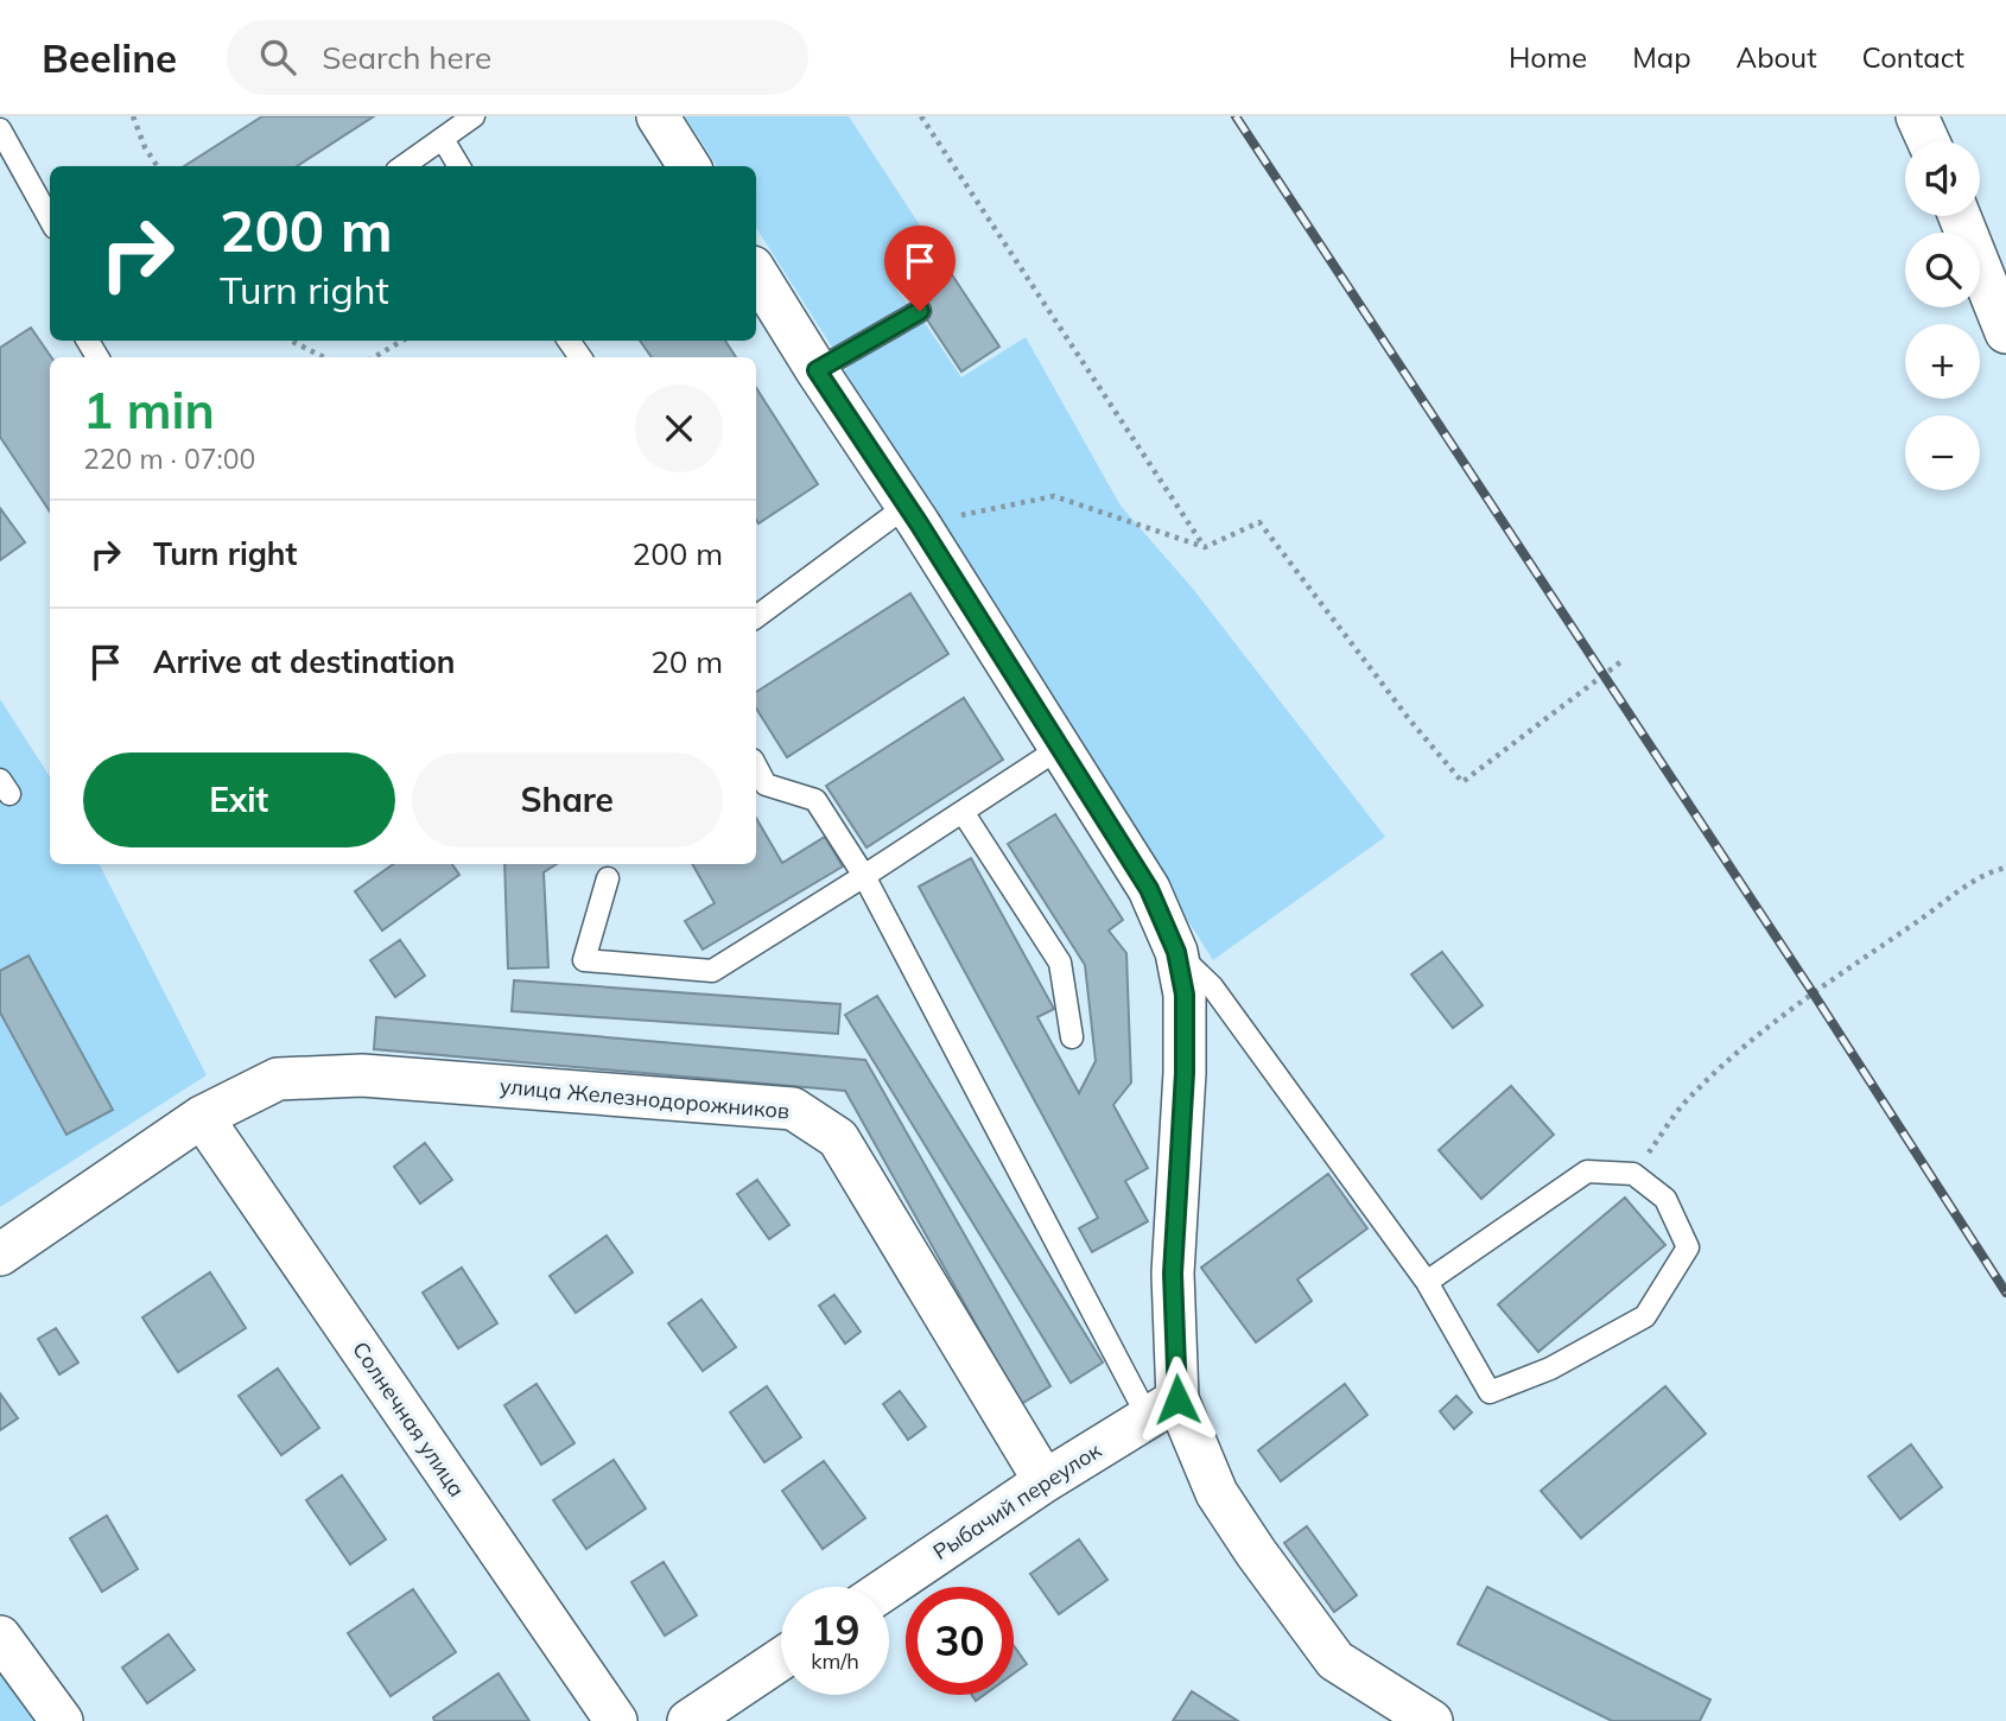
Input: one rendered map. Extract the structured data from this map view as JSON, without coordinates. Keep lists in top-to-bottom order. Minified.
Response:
{"streets":{"street":["улица Железнодорожников","Солнечная улица","Рыбачий переулок"]},"crossings":[["улица Железнодорожников","Солнечная улица"],["улица Железнодорожников","Рыбачий переулок"]],"page":{"header":"Beeline","search":"Search here","nav":["Home","Map","About","Contact"],"map_buttons":["+","−"],"turn":["200 m","Turn right"],"heading":["1 min","220 m · 07:00"],"list":[{"name":"Turn right","value":"200 m"},{"name":"Arrive at destination","value":"20 m"}],"buttons":["Exit","Share"],"speed":"19 km/h","limit":"30"}}
